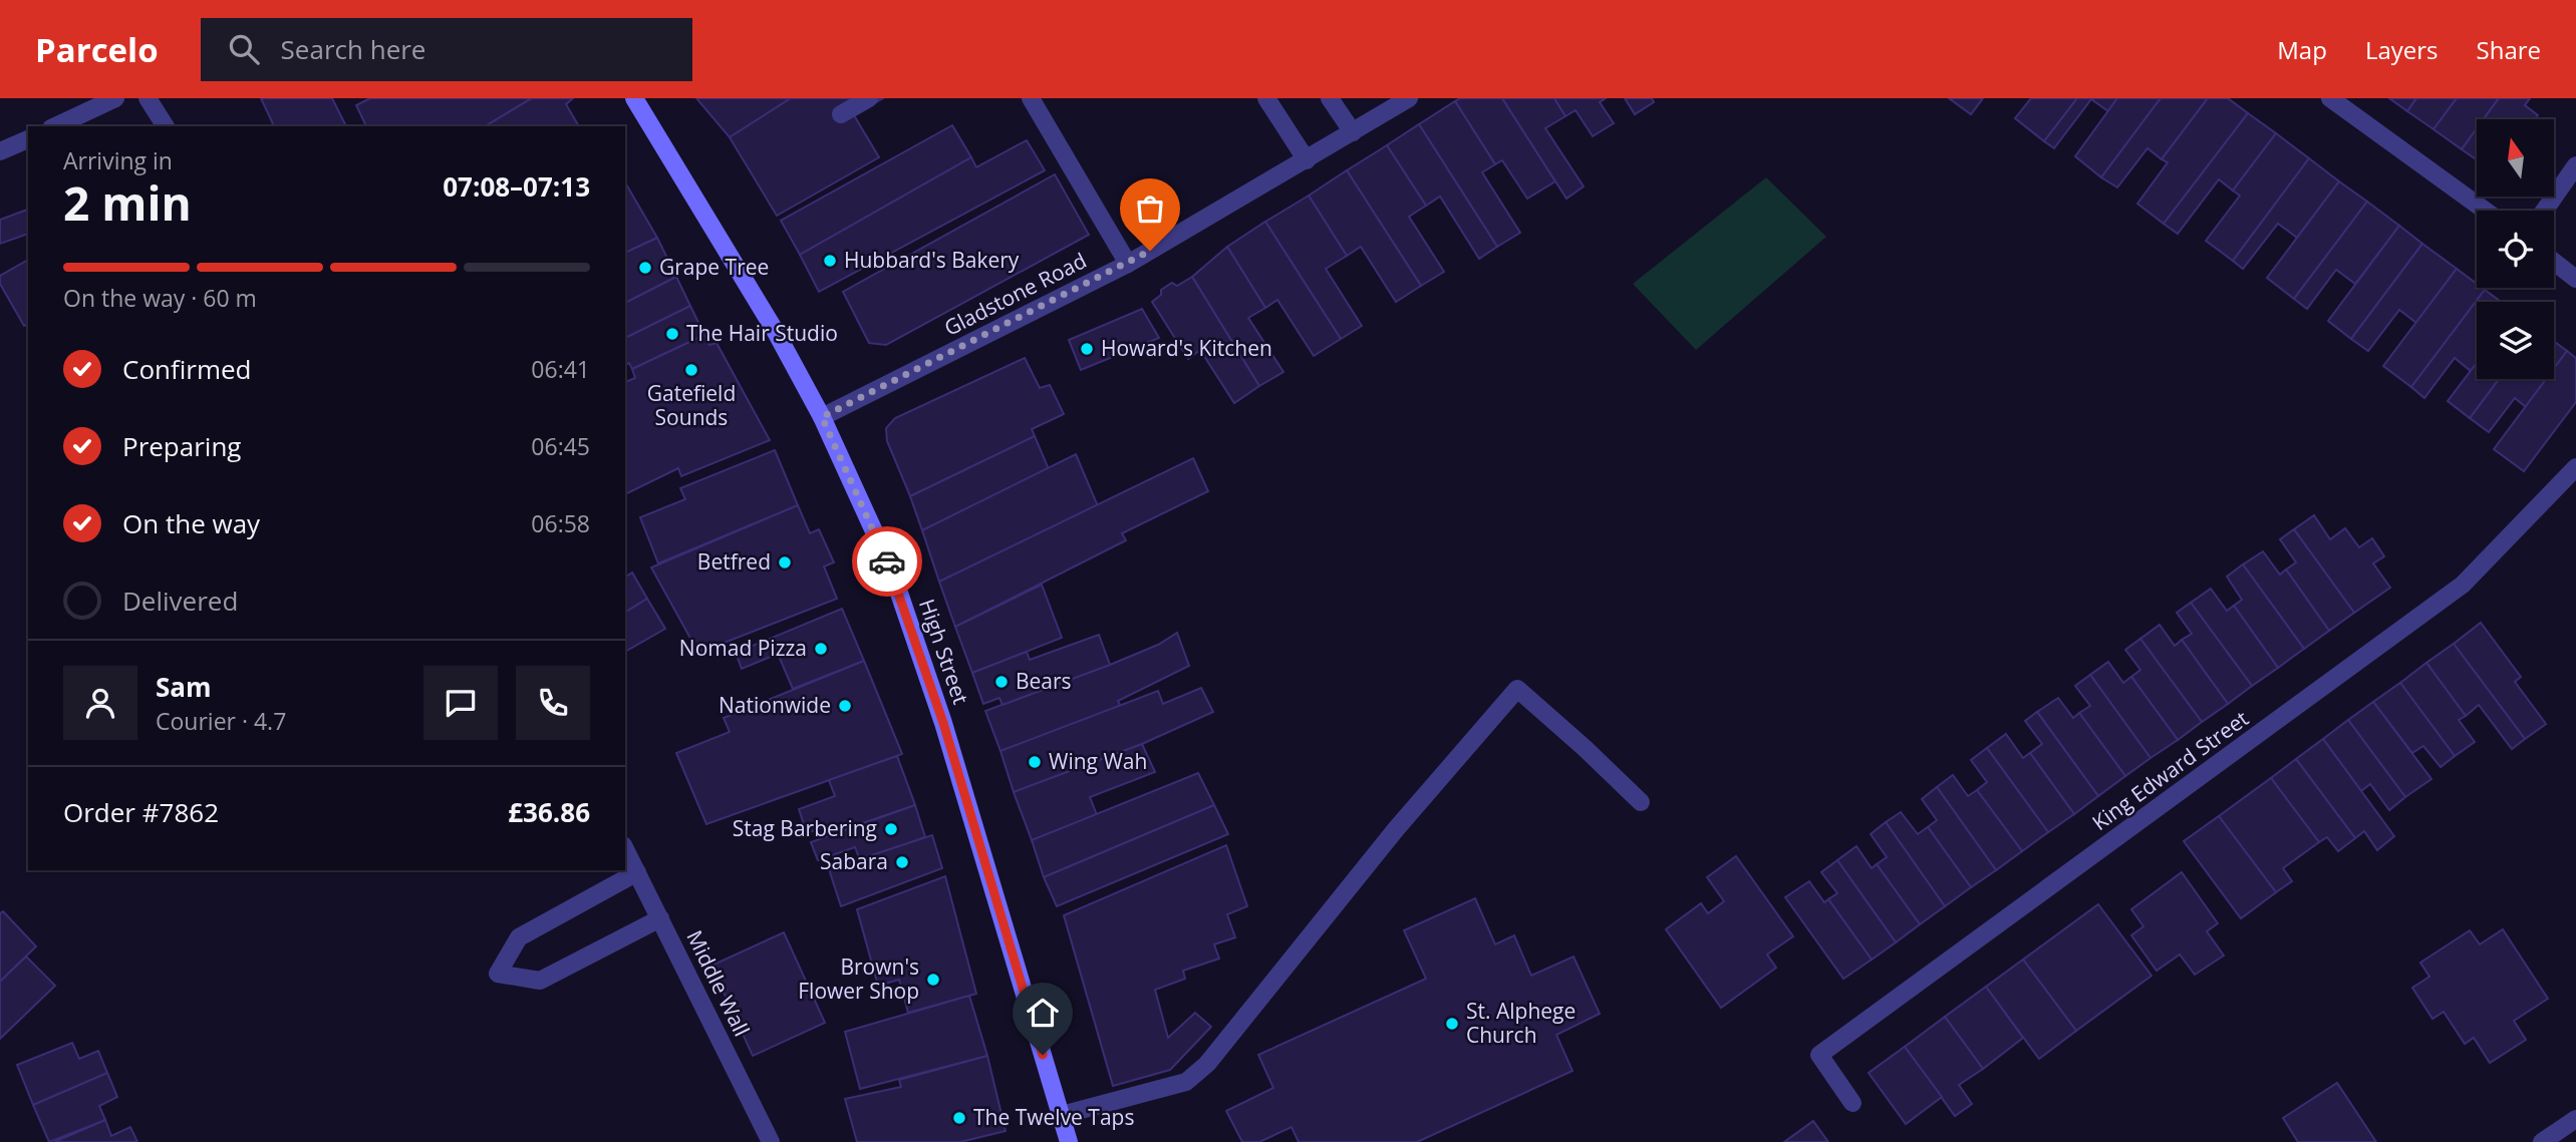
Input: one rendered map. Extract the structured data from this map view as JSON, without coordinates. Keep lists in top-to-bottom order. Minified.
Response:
{"streets":{"main road":["High Street"],"street":["Gladstone Road","King Edward Street","Middle Wall"]},"crossings":[["Gladstone Road","High Street"]],"places":["Hubbard's Bakery","Grape Tree","The Hair Studio","Howard's Kitchen","Gatefield Sounds","Betfred","Nomad Pizza","Bears","Nationwide","Wing Wah","Stag Barbering","Sabara","Brown's Flower Shop","St. Alphege Church","The Twelve Taps"],"north":"top","page":{"header":"Parcelo","search":"Search here","nav":["Map","Layers","Share"],"heading":["2 min","Arriving in","07:08–07:13"],"panel":["Sam","Courier · 4.7","Order #7862","£36.86"],"bar":"On the way · 60 m","list":[["Confirmed","06:41"],["Preparing","06:45"],["On the way","06:58"],"Delivered"]}}
